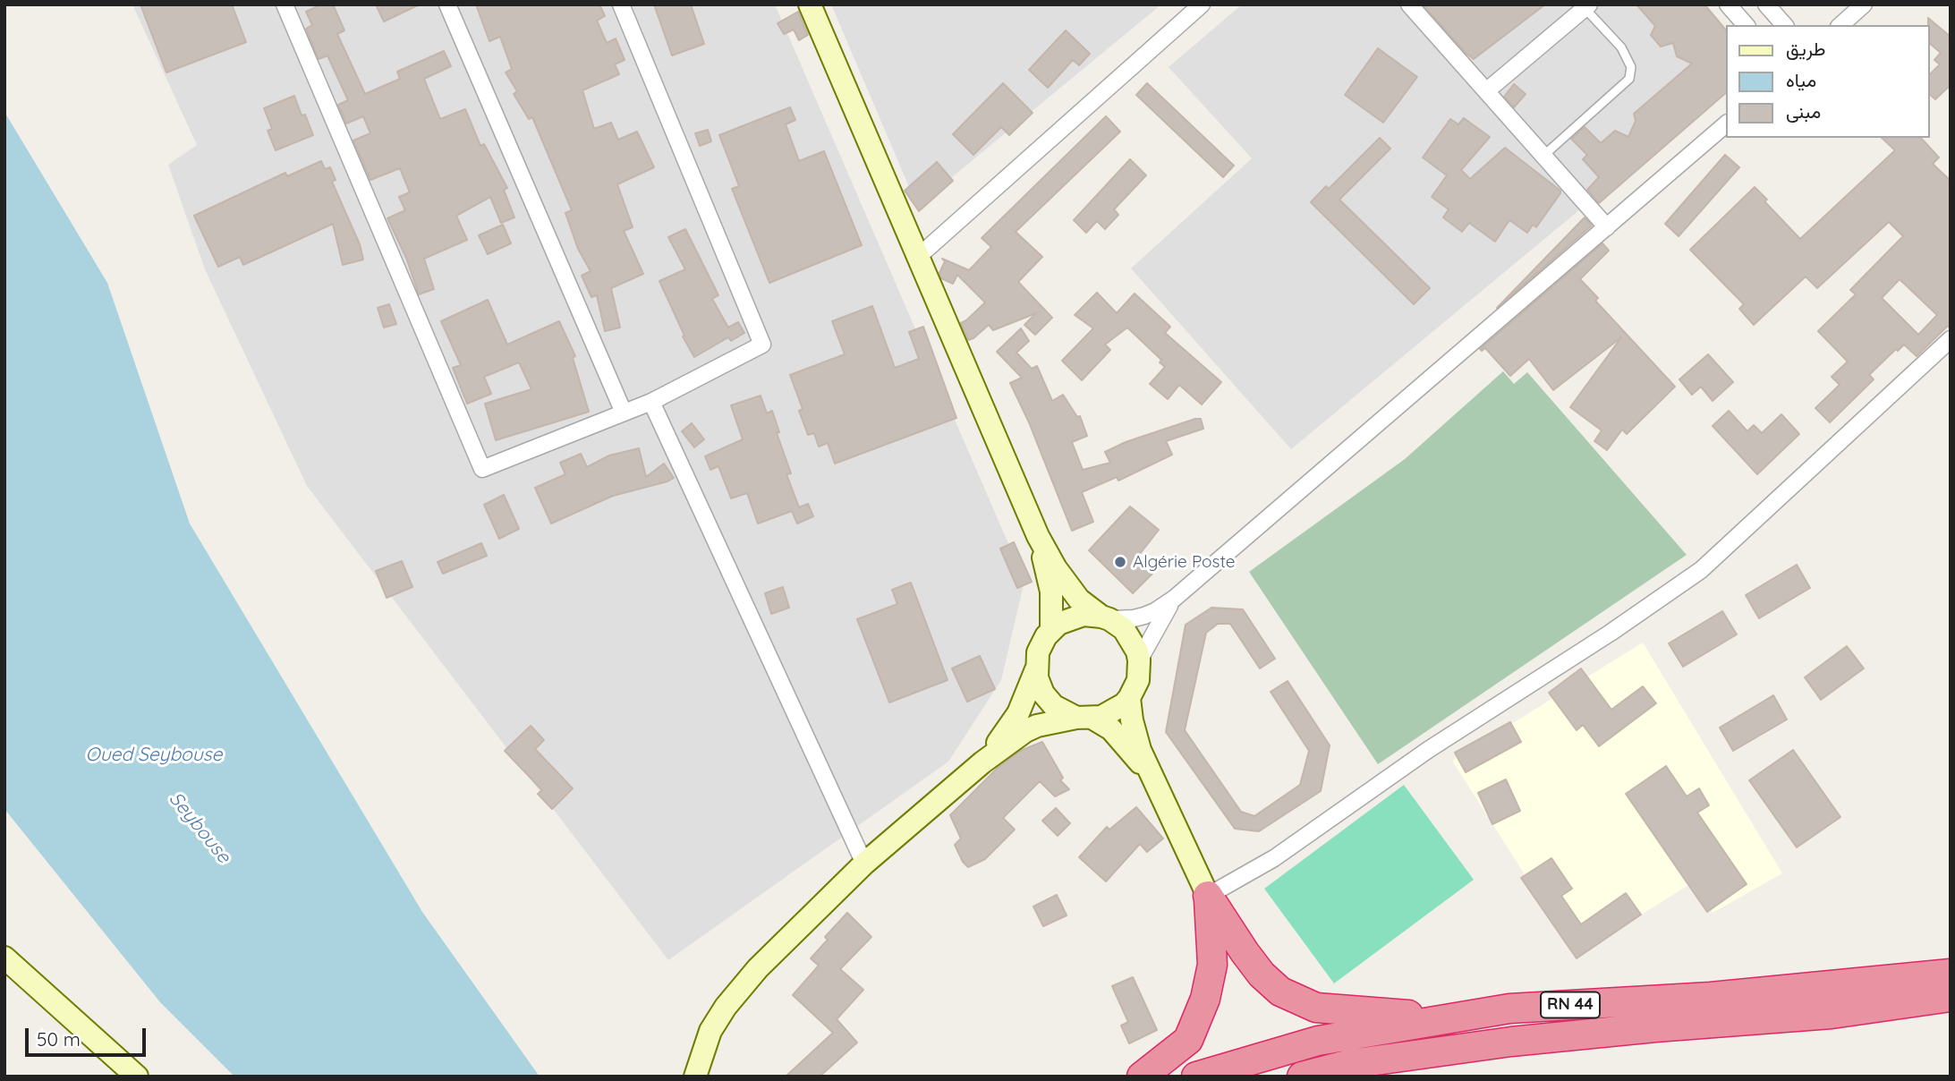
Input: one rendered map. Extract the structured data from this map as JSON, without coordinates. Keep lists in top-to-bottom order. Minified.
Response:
{"streets":{"highway":["RN 44"]},"water":["Oued Seybouse","Seybouse"],"places":["Algérie Poste"],"legend":["طريق","مياه","مبنى"],"scale_bar":"50 m"}
